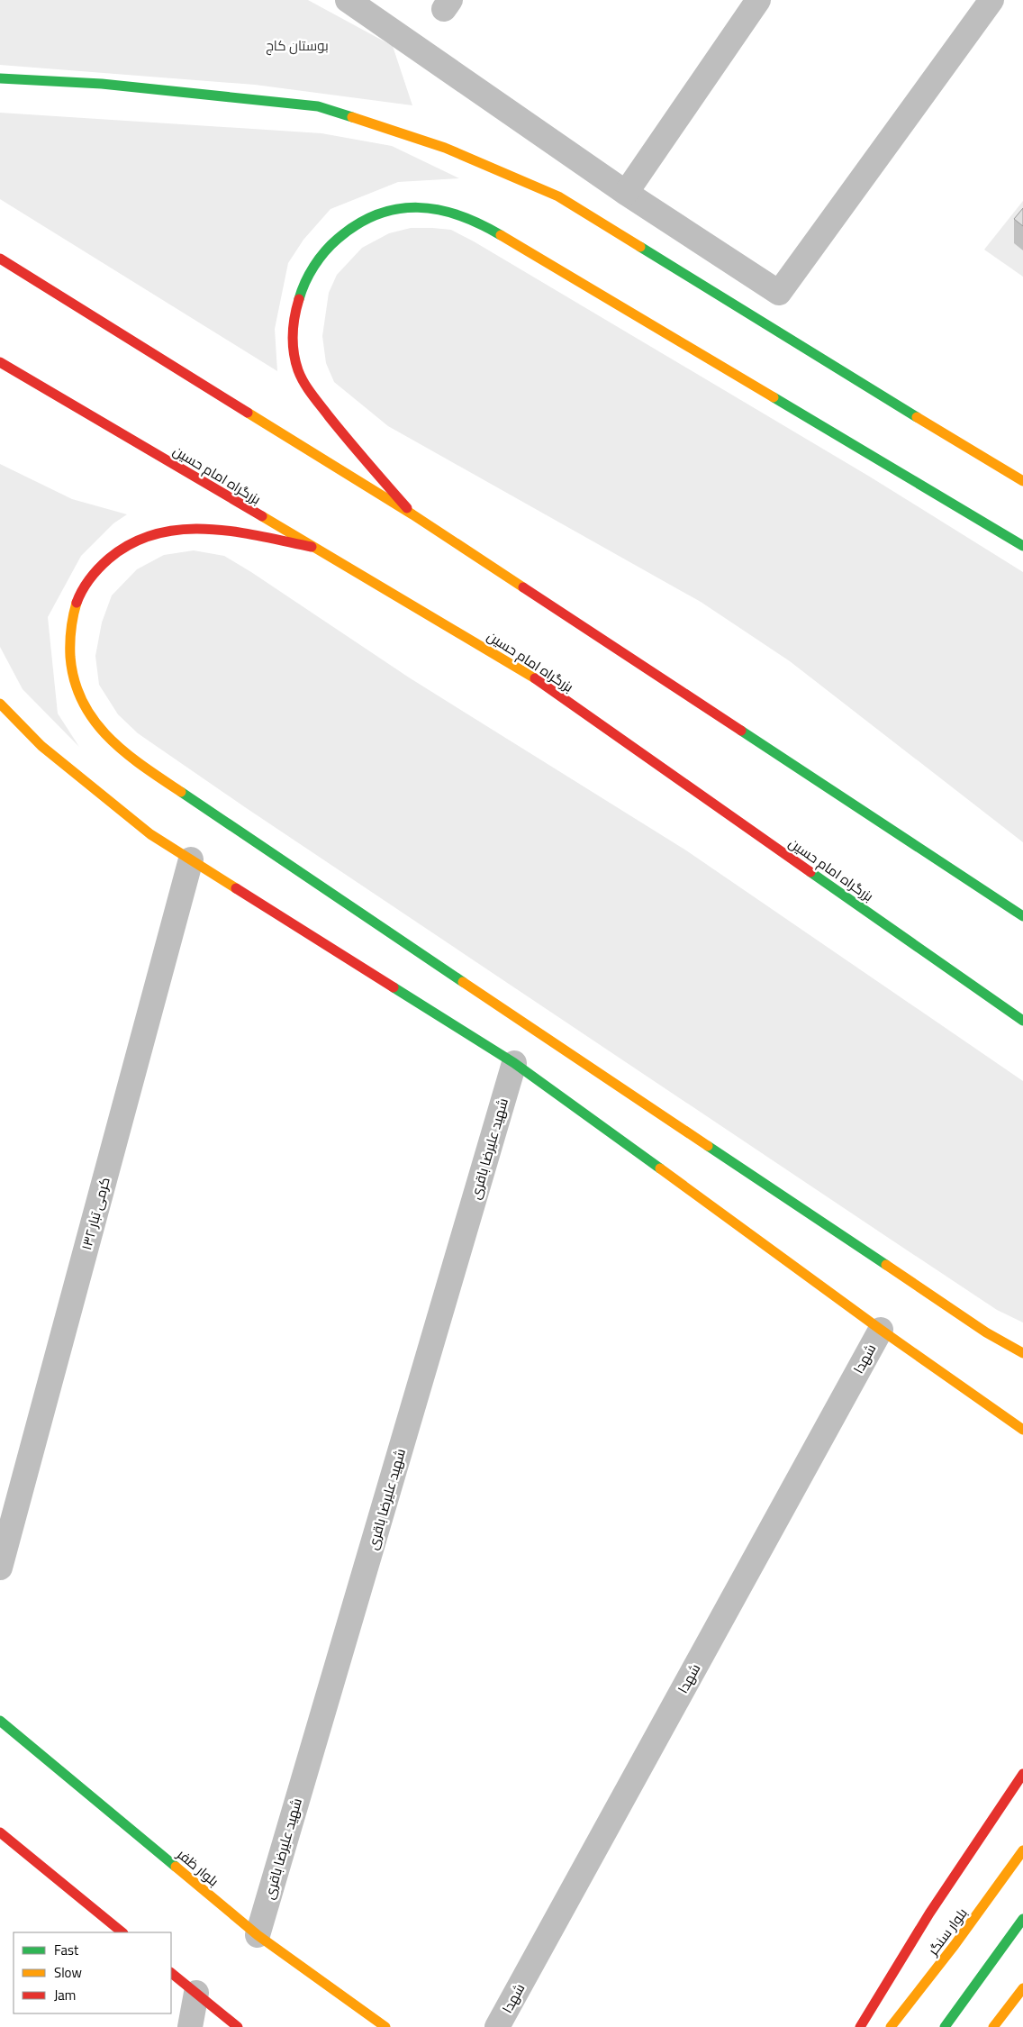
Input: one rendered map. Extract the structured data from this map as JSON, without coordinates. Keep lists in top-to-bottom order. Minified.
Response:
{"streets":{"main road":["بزرگراه امام حسین","بلوار ظفر","بلوار سنگر"],"street":["شهید علیرضا باقری","کرمی تبار ۱۳۲","شهدا"]},"crossings":[["شهید علیرضا باقری","بلوار ظفر"]],"parks":["بوستان کاج"],"legend":["Fast","Slow","Jam"]}
